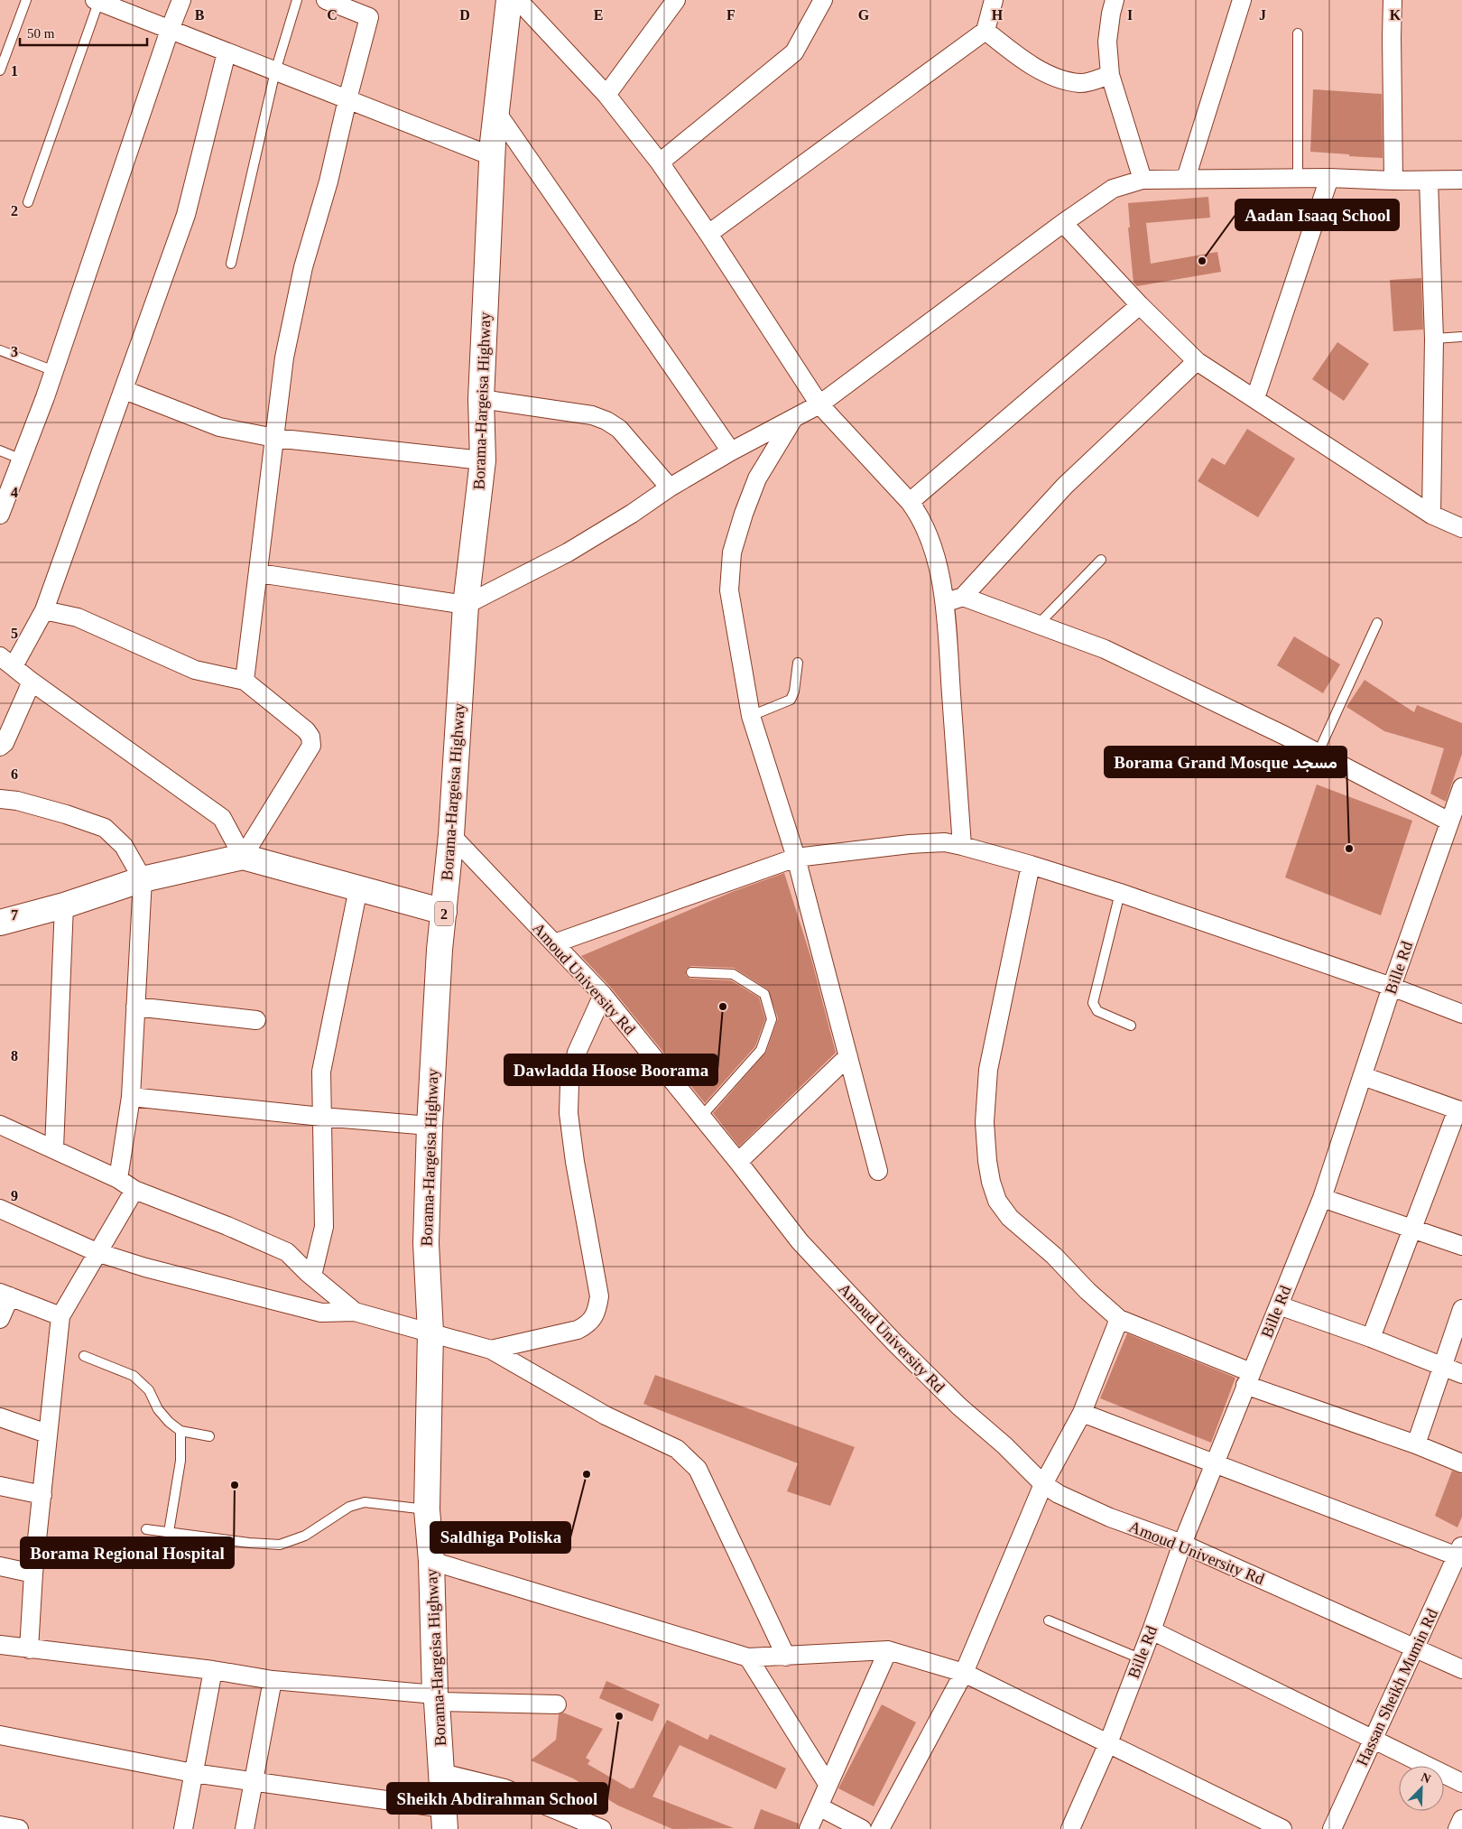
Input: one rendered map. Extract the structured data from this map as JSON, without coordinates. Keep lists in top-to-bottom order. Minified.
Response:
{"streets":{"main road":["Borama-Hargeisa Highway","2"],"street":["Bille Rd","Amoud University Rd","Hassan Sheikh Mumin Rd"]},"crossings":[["Borama-Hargeisa Highway","Amoud University Rd"],["Bille Rd","Amoud University Rd"],["Amoud University Rd","Hassan Sheikh Mumin Rd"]],"places":["Aadan Isaaq School","Borama Grand Mosque مسجد","Dawladda Hoose Boorama","Saldhiga Poliska","Borama Regional Hospital","Sheikh Abdirahman School"],"scale_bar":"50 m","north":"top right","grid":{"columns":["B","C","D","E","F","G","H","I","J","K"],"rows":["1","2","3","4","5","6","7","8","9"]}}
